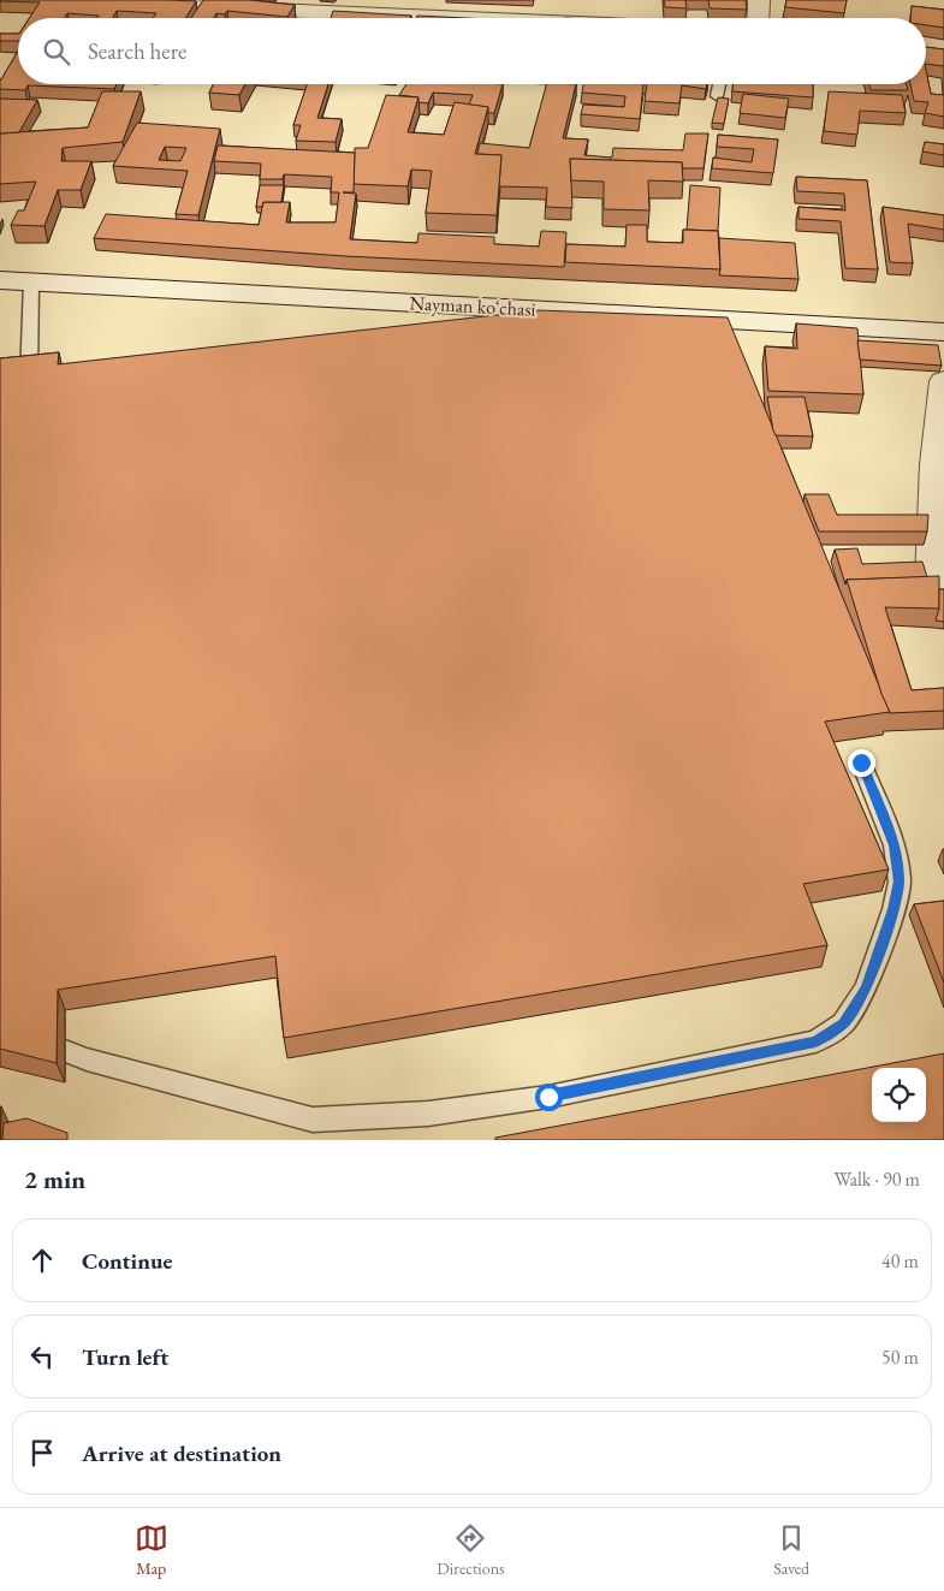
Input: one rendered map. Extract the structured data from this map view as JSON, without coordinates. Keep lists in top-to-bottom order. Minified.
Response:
{"streets":{"street":["Nayman koʻchasi"]},"page":{"search":"Search here","heading":["2 min","Walk · 90 m"],"list":[["Continue","40 m"],["Turn left","50 m"],"Arrive at destination"],"nav":["Map","Directions","Saved"]}}
